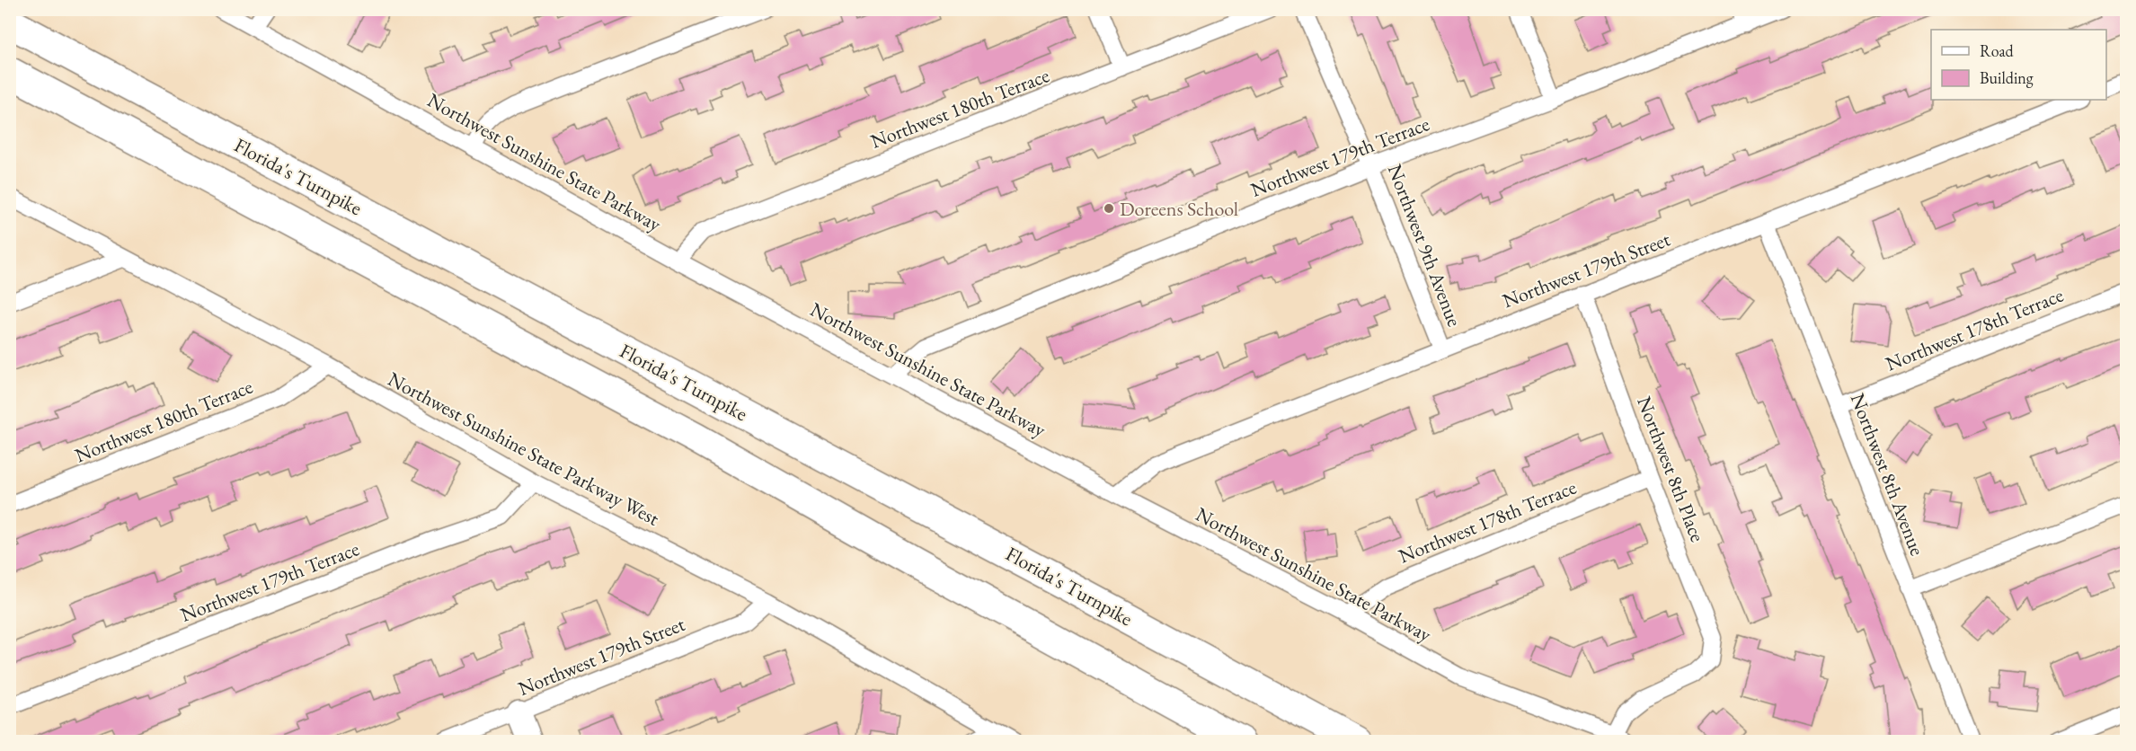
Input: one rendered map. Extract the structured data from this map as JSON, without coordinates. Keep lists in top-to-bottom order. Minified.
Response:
{"streets":{"highway":["Florida's Turnpike"],"street":["Northwest 180th Terrace","Northwest 179th Terrace","Northwest Sunshine State Parkway","Northwest 9th Avenue","Northwest 179th Street","Northwest 178th Terrace","Northwest Sunshine State Parkway West","Northwest 8th Place","Northwest 8th Avenue"]},"crossings":[["Northwest 180th Terrace","Northwest Sunshine State Parkway"],["Northwest 180th Terrace","Northwest Sunshine State Parkway West"],["Northwest 179th Terrace","Northwest Sunshine State Parkway"],["Northwest 179th Terrace","Northwest 9th Avenue"],["Northwest 179th Terrace","Northwest Sunshine State Parkway West"],["Northwest Sunshine State Parkway","Northwest 179th Street"],["Northwest Sunshine State Parkway","Northwest 178th Terrace"],["Northwest Sunshine State Parkway","Northwest 8th Place"],["Northwest 9th Avenue","Northwest 179th Street"],["Northwest 179th Street","Northwest Sunshine State Parkway West"],["Northwest 179th Street","Northwest 8th Place"],["Northwest 179th Street","Northwest 8th Avenue"],["Northwest 178th Terrace","Northwest 8th Place"],["Northwest 178th Terrace","Northwest 8th Avenue"]],"places":["Doreens School"],"legend":["Road","Building"]}
